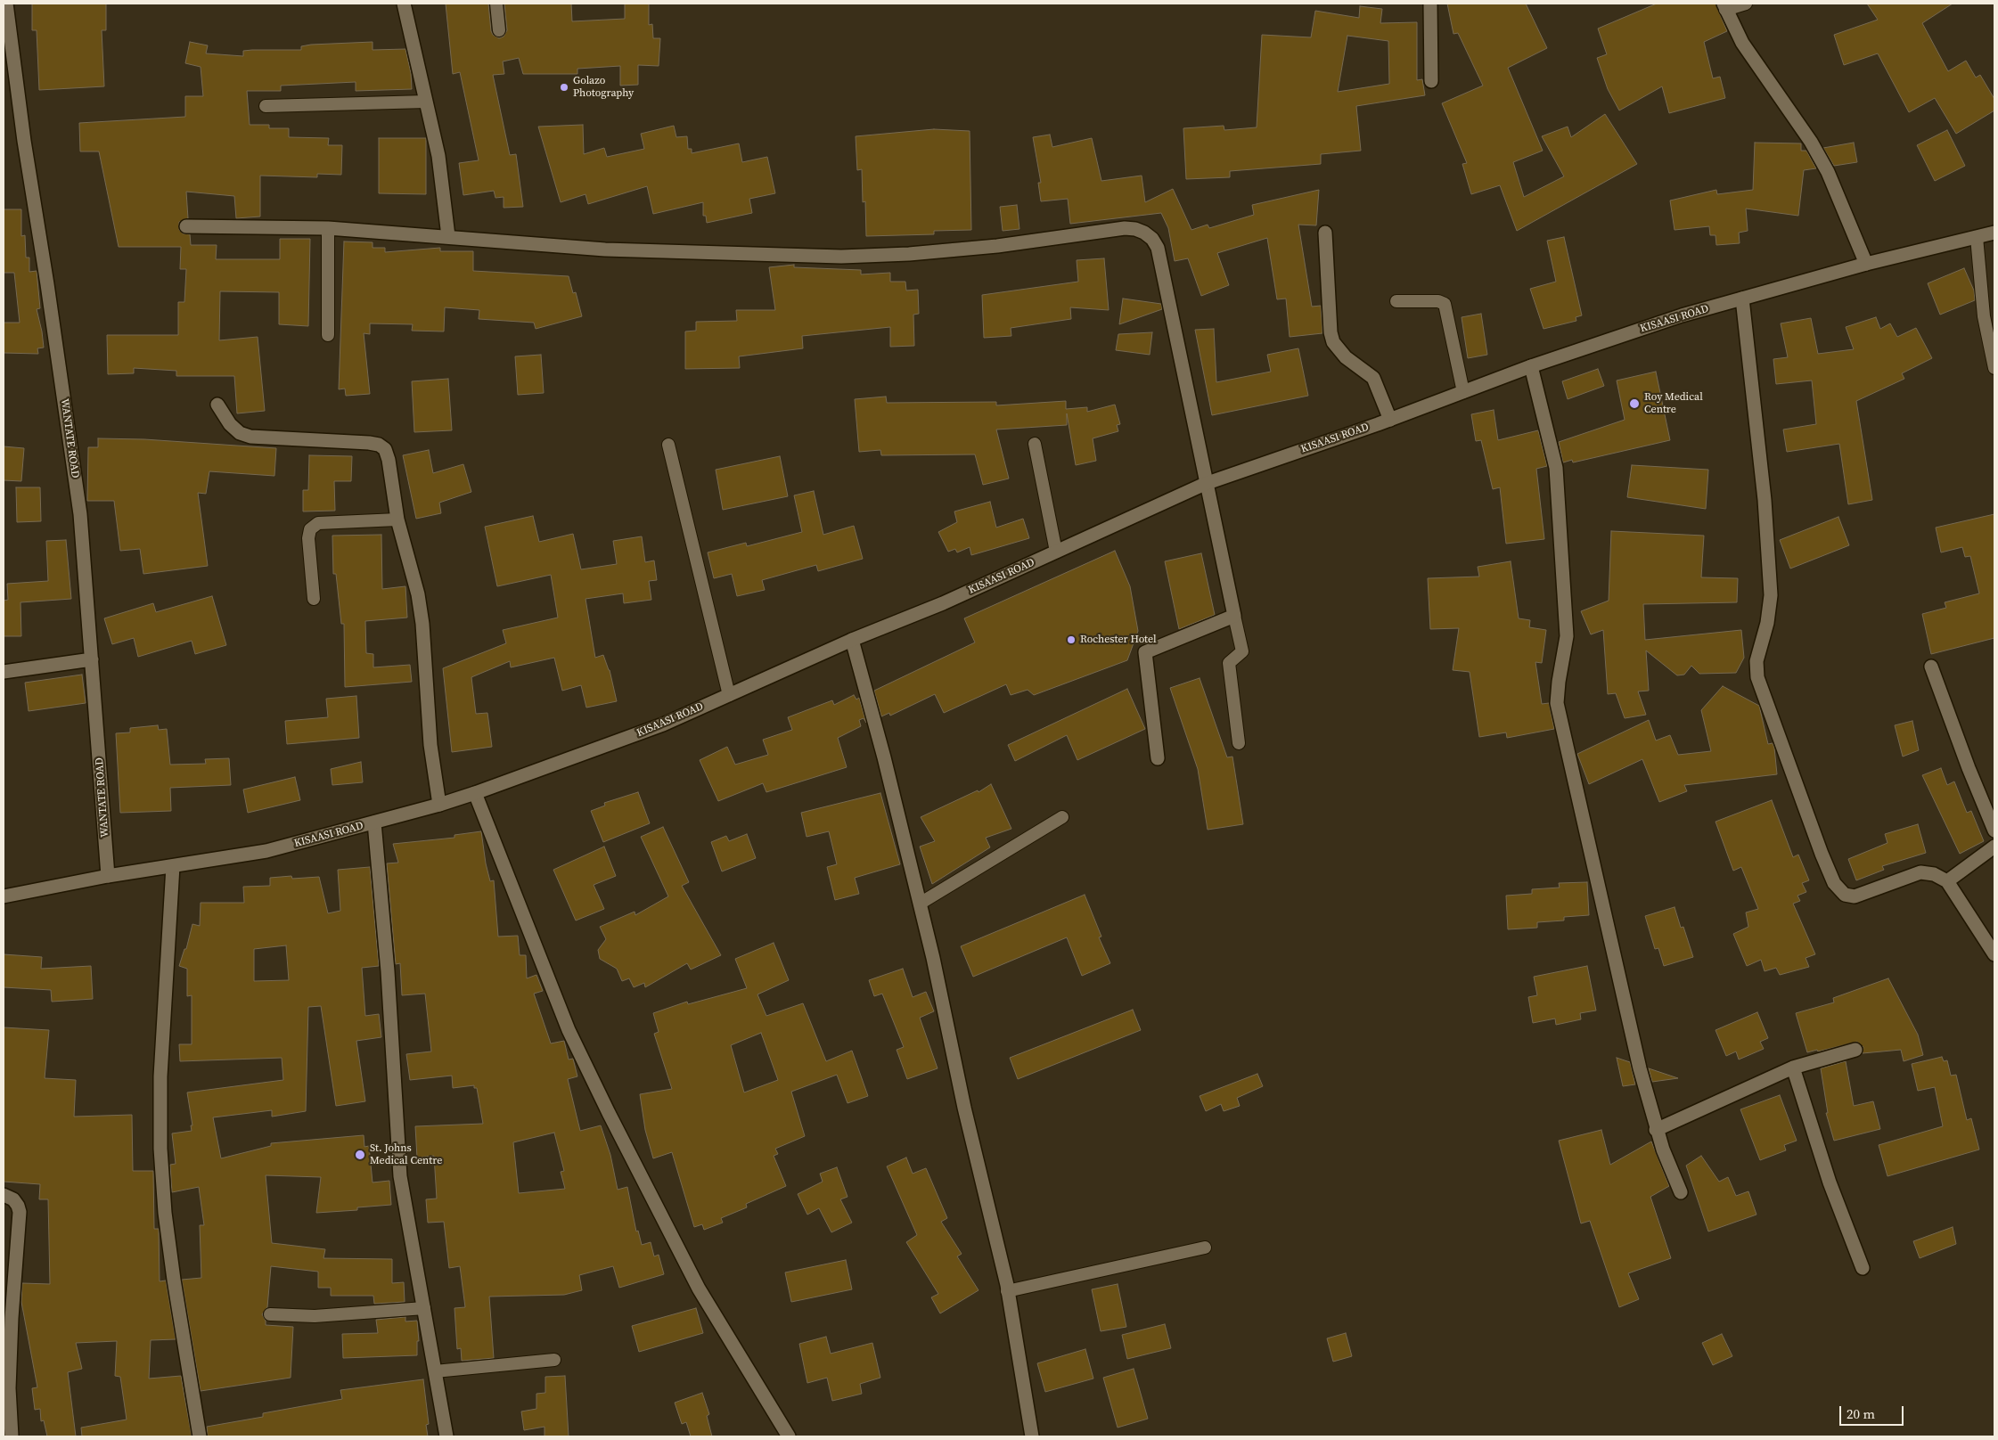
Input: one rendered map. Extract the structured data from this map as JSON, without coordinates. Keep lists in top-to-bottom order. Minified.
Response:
{"streets":{"street":["KISAASI ROAD","WANTATE ROAD"]},"crossings":[["KISAASI ROAD","WANTATE ROAD"]],"places":["Golazo Photography","Roy Medical Centre","Rochester Hotel","St. Johns Medical Centre"],"scale_bar":"20 m"}
